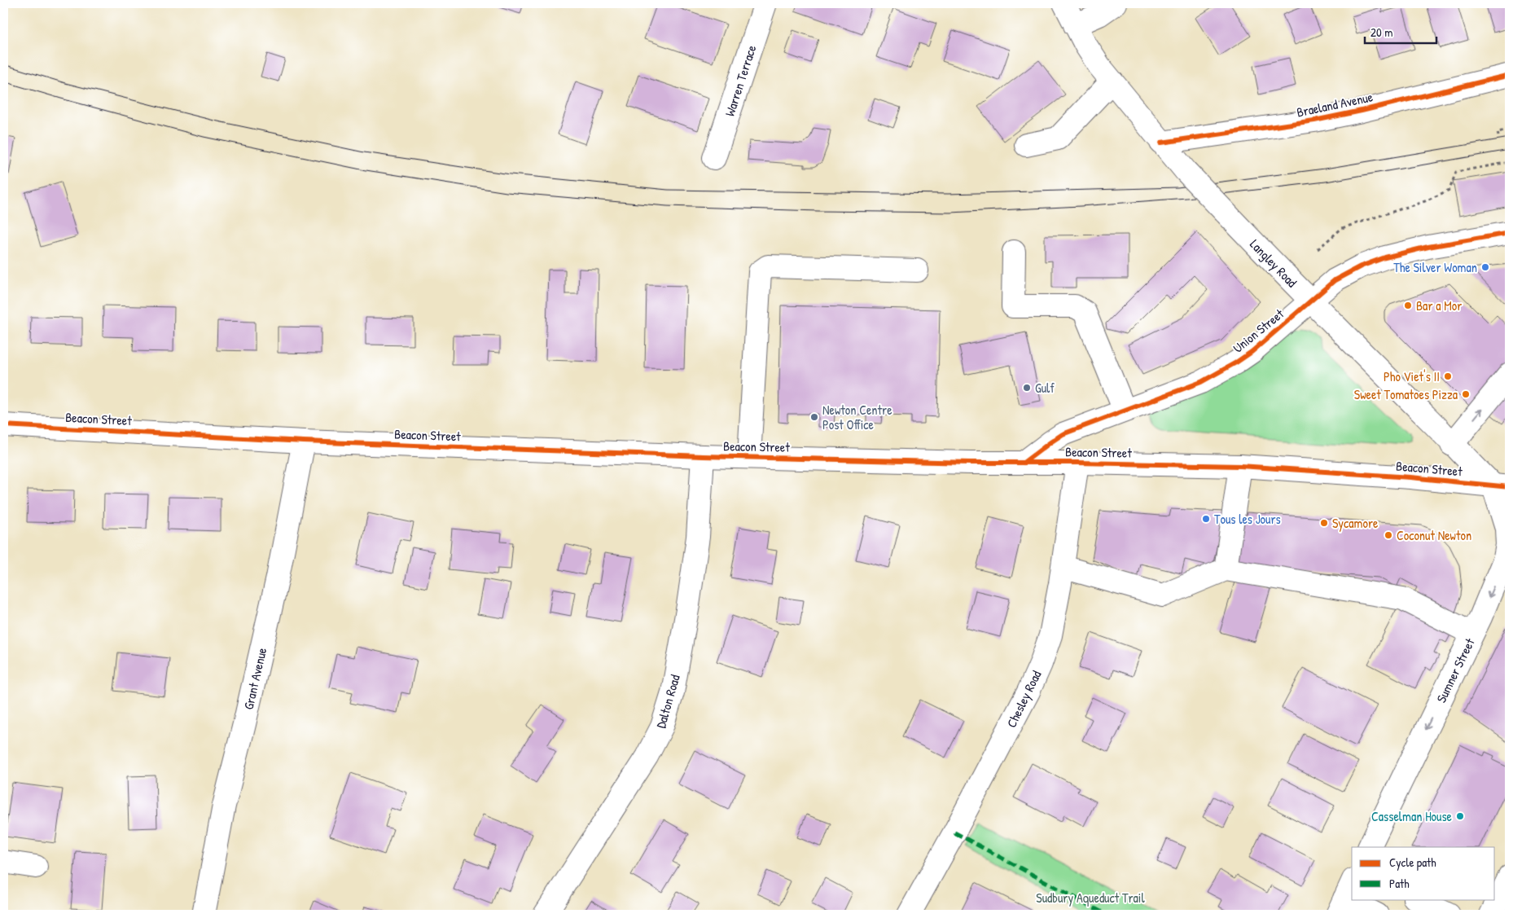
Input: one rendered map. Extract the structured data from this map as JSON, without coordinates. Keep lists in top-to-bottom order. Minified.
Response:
{"streets":{"street":["Warren Terrace","Braeland Avenue","Langley Road","Union Street","Beacon Street","Sumner Street","Grant Avenue","Chesley Road","Dalton Road"]},"crossings":[["Braeland Avenue","Langley Road"],["Langley Road","Union Street"],["Langley Road","Beacon Street"],["Langley Road","Sumner Street"],["Union Street","Beacon Street"],["Beacon Street","Sumner Street"],["Beacon Street","Grant Avenue"],["Beacon Street","Chesley Road"],["Beacon Street","Dalton Road"]],"one_way":["Sumner Street"],"parks":["Sudbury Aqueduct Trail"],"places":["The Silver Woman","Bar a Mor","Pho Viet's II","Gulf","Sweet Tomatoes Pizza","Newton Centre Post Office","Tous les Jours","Sycamore","Coconut Newton","Casselman House"],"legend":["Cycle path","Path"],"scale_bar":"20 m"}
